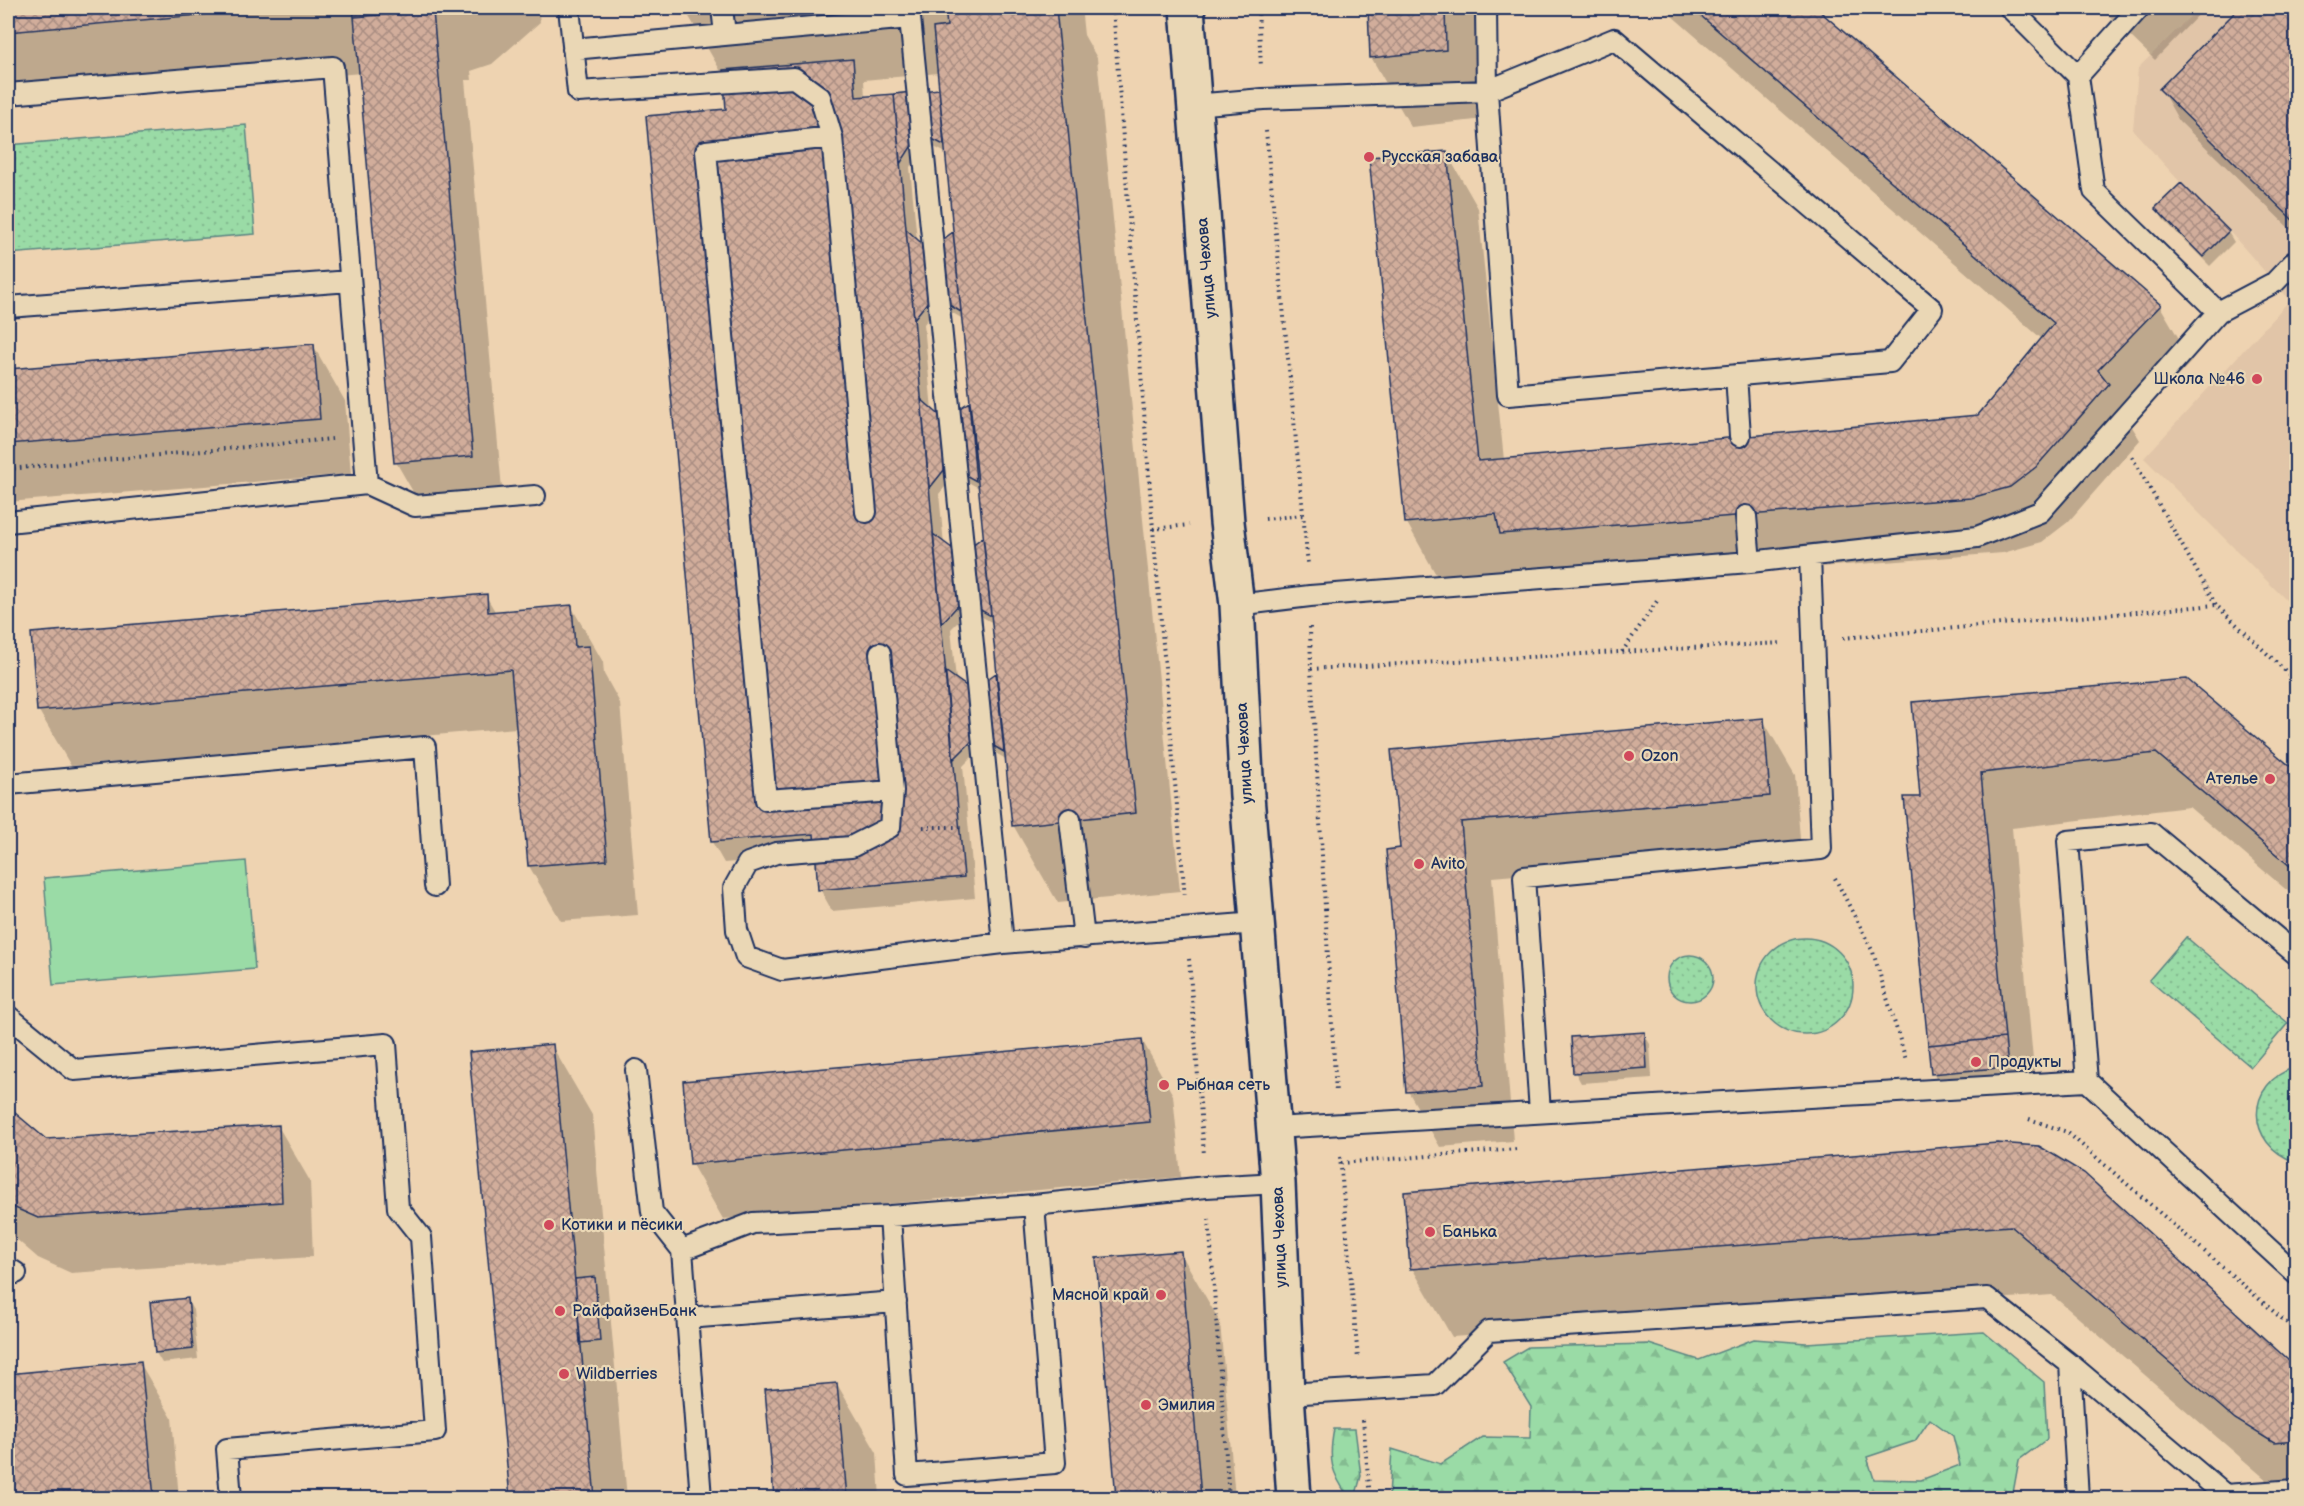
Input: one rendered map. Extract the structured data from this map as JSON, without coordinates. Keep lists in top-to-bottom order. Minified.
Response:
{"streets":{"street":["улица Чехова"]},"places":["Русская забава","Школа №46","Ozon","Ателье","Avito","Продукты","Рыбная сеть","Котики и пёсики","Банька","Мясной край","РайфайзенБанк","Wildberries","Эмилия"]}
